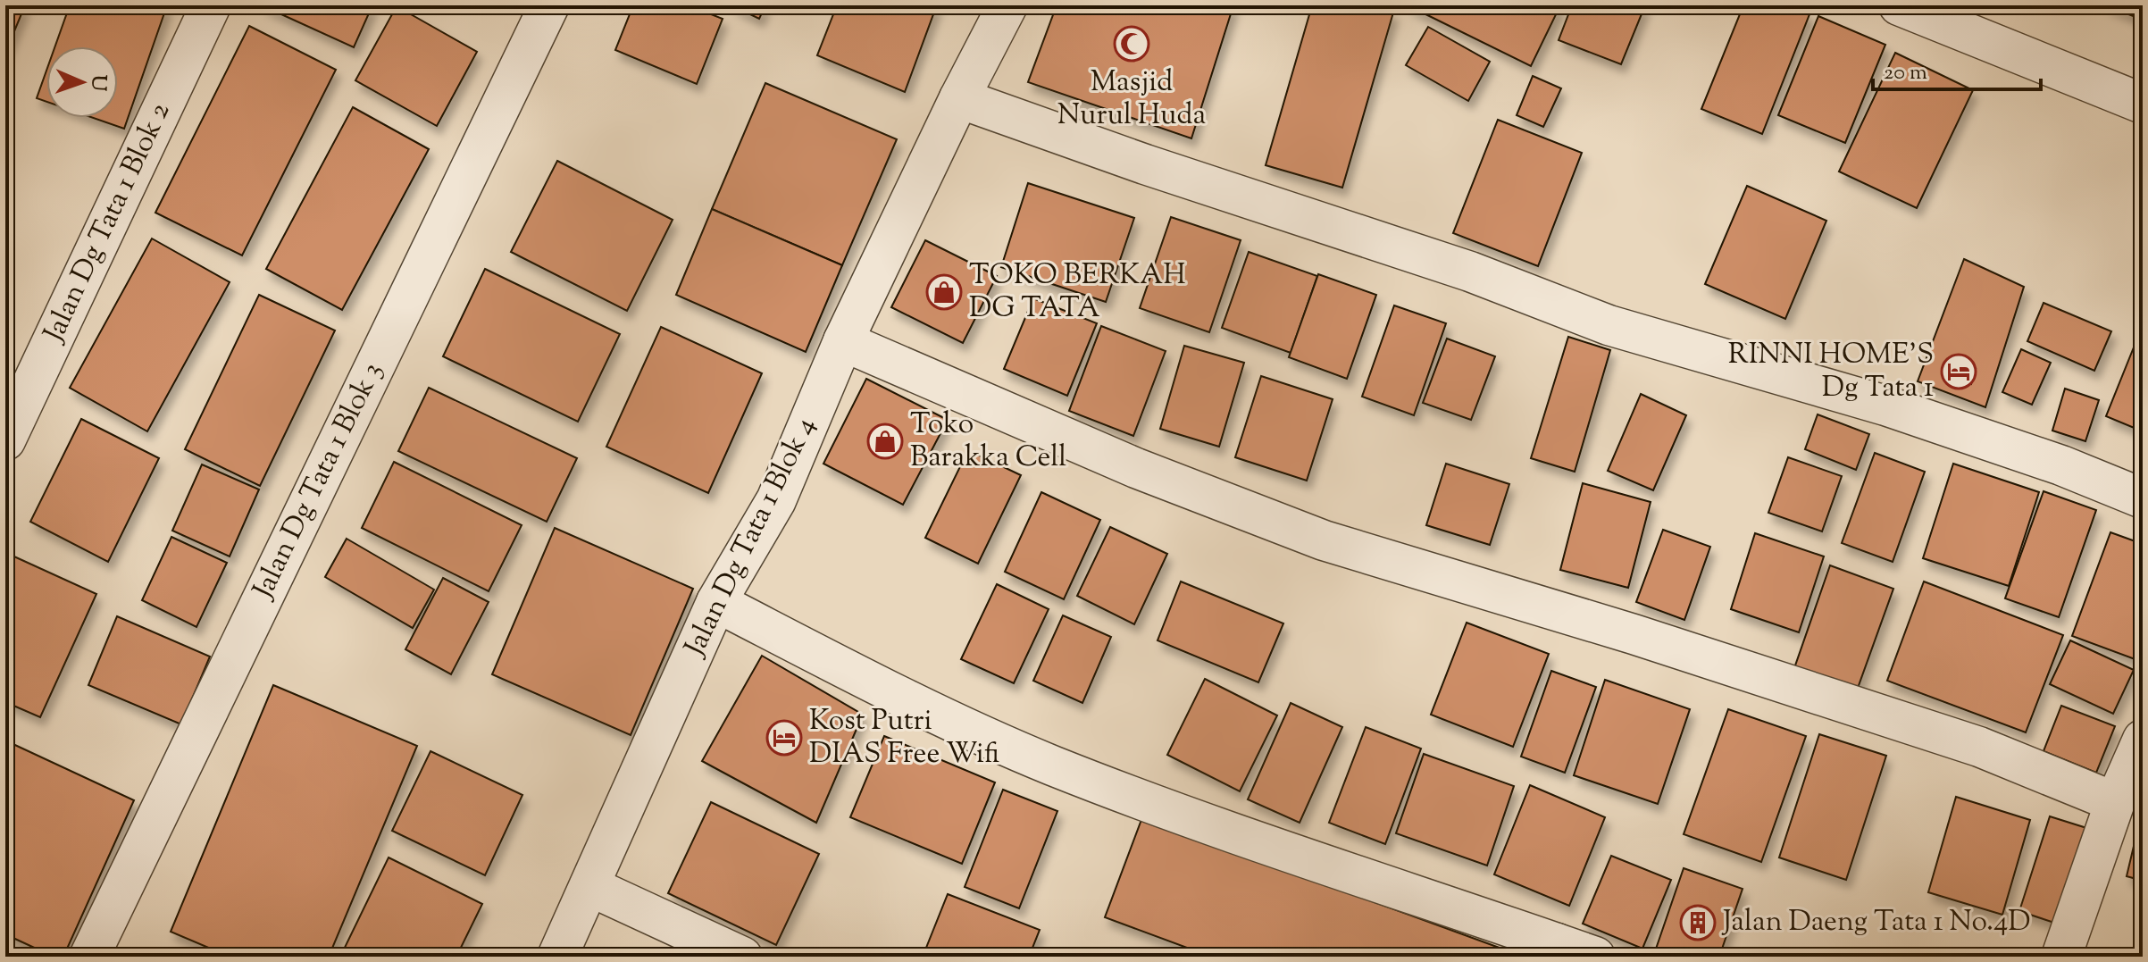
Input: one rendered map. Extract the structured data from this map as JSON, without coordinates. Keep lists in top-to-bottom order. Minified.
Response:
{"streets":{"street":["Jalan Dg Tata 1 Blok 2","Jalan Dg Tata 1 Blok 3","Jalan Dg Tata 1 Blok 4"]},"places":{"mosque":["Masjid Nurul Huda"],"shop":["TOKO BERKAH DG TATA","Toko Barakka Cell"],"hotel":["RINNI HOME'S Dg Tata 1","Kost Putri DIAS Free Wifi"],"building":["Jalan Daeng Tata 1 No.4D"]},"scale_bar":"20 m","north":"right"}
